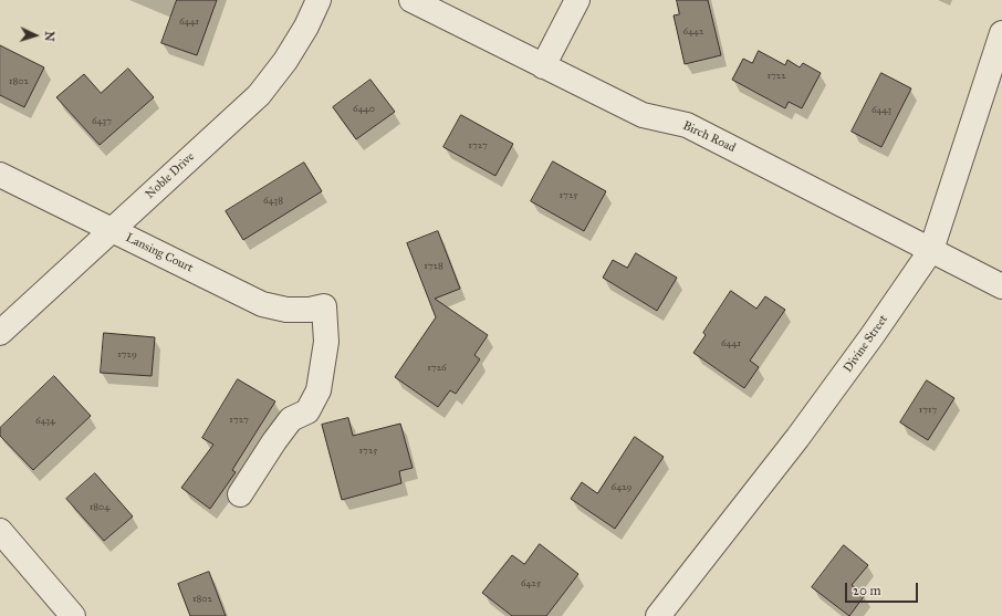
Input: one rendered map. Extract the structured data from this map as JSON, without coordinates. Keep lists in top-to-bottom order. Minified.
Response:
{"streets":{"street":["Birch Road","Noble Drive","Lansing Court","Divine Street"]},"crossings":[["Birch Road","Divine Street"],["Noble Drive","Lansing Court"]],"house_numbers":["6441","6442","1722","1802","6440","6443","6437","1727","1725","6438","1728","6441","1729","1726","1717","1727","6434","1725","6429","1804","6425","1802"],"scale_bar":"20 m","north":"right"}
